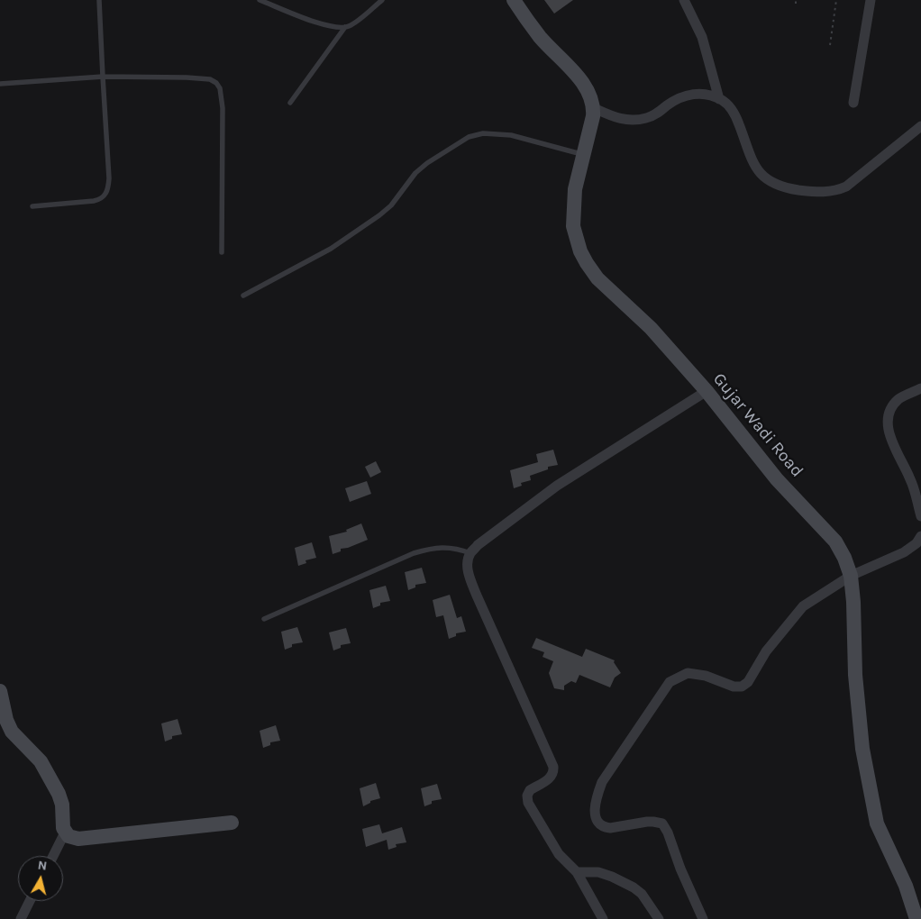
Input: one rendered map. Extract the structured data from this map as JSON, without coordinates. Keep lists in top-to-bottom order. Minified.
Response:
{"streets":{"street":["Gujar Wadi Road"]},"north":"top"}
